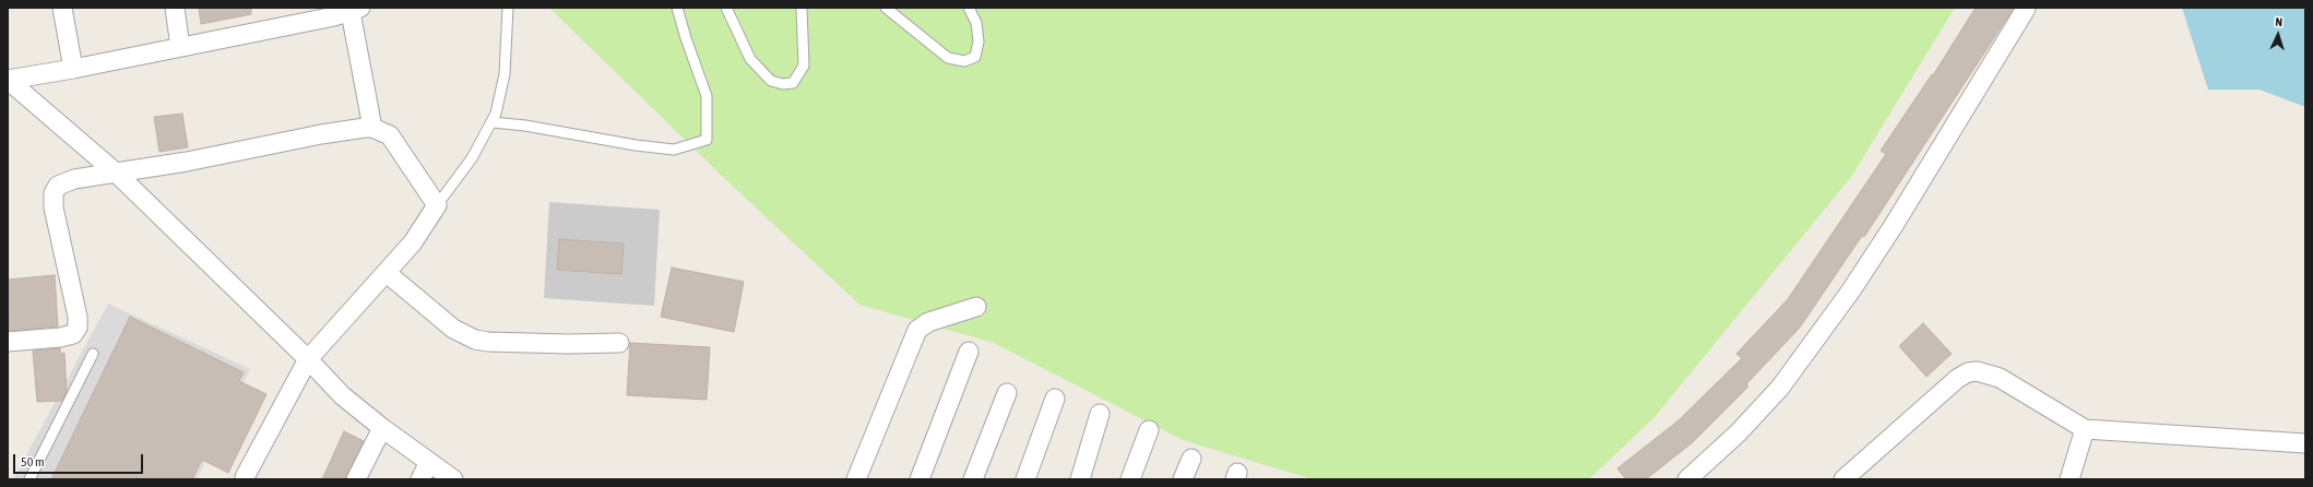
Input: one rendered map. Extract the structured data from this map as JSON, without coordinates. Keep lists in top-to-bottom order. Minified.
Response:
{"scale_bar":"50 m","north":"top"}
